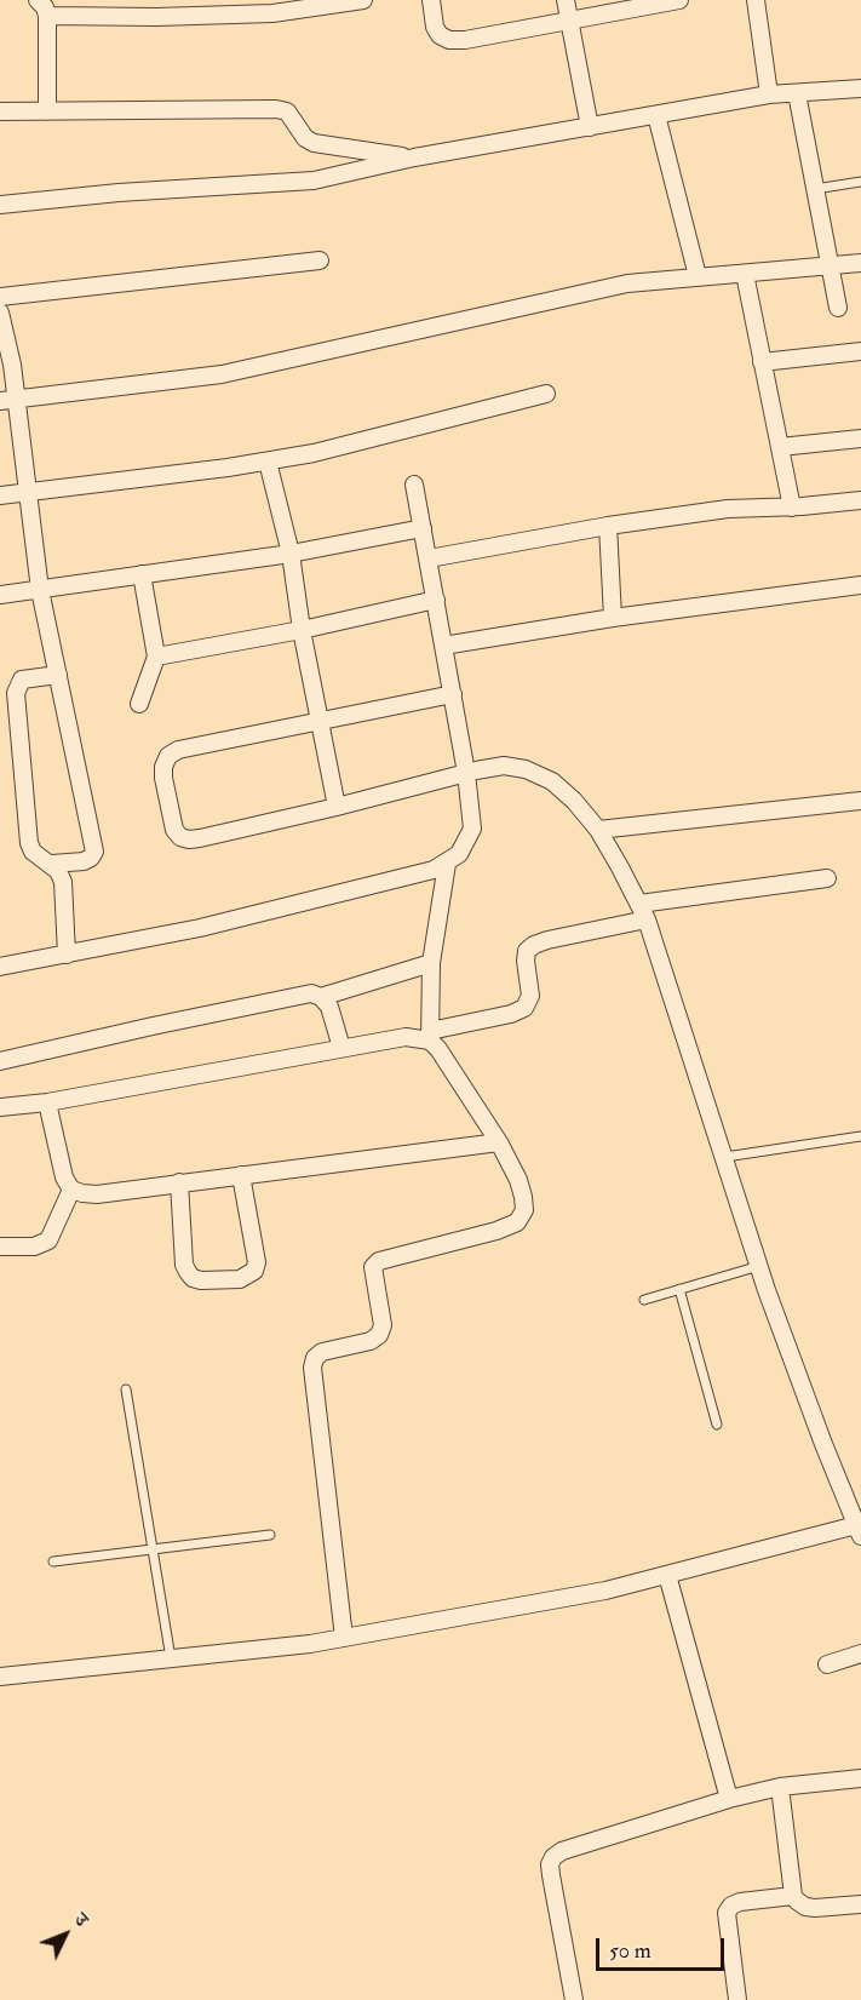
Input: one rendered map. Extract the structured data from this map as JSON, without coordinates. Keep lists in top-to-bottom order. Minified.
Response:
{"scale_bar":"50 m","north":"top right"}
